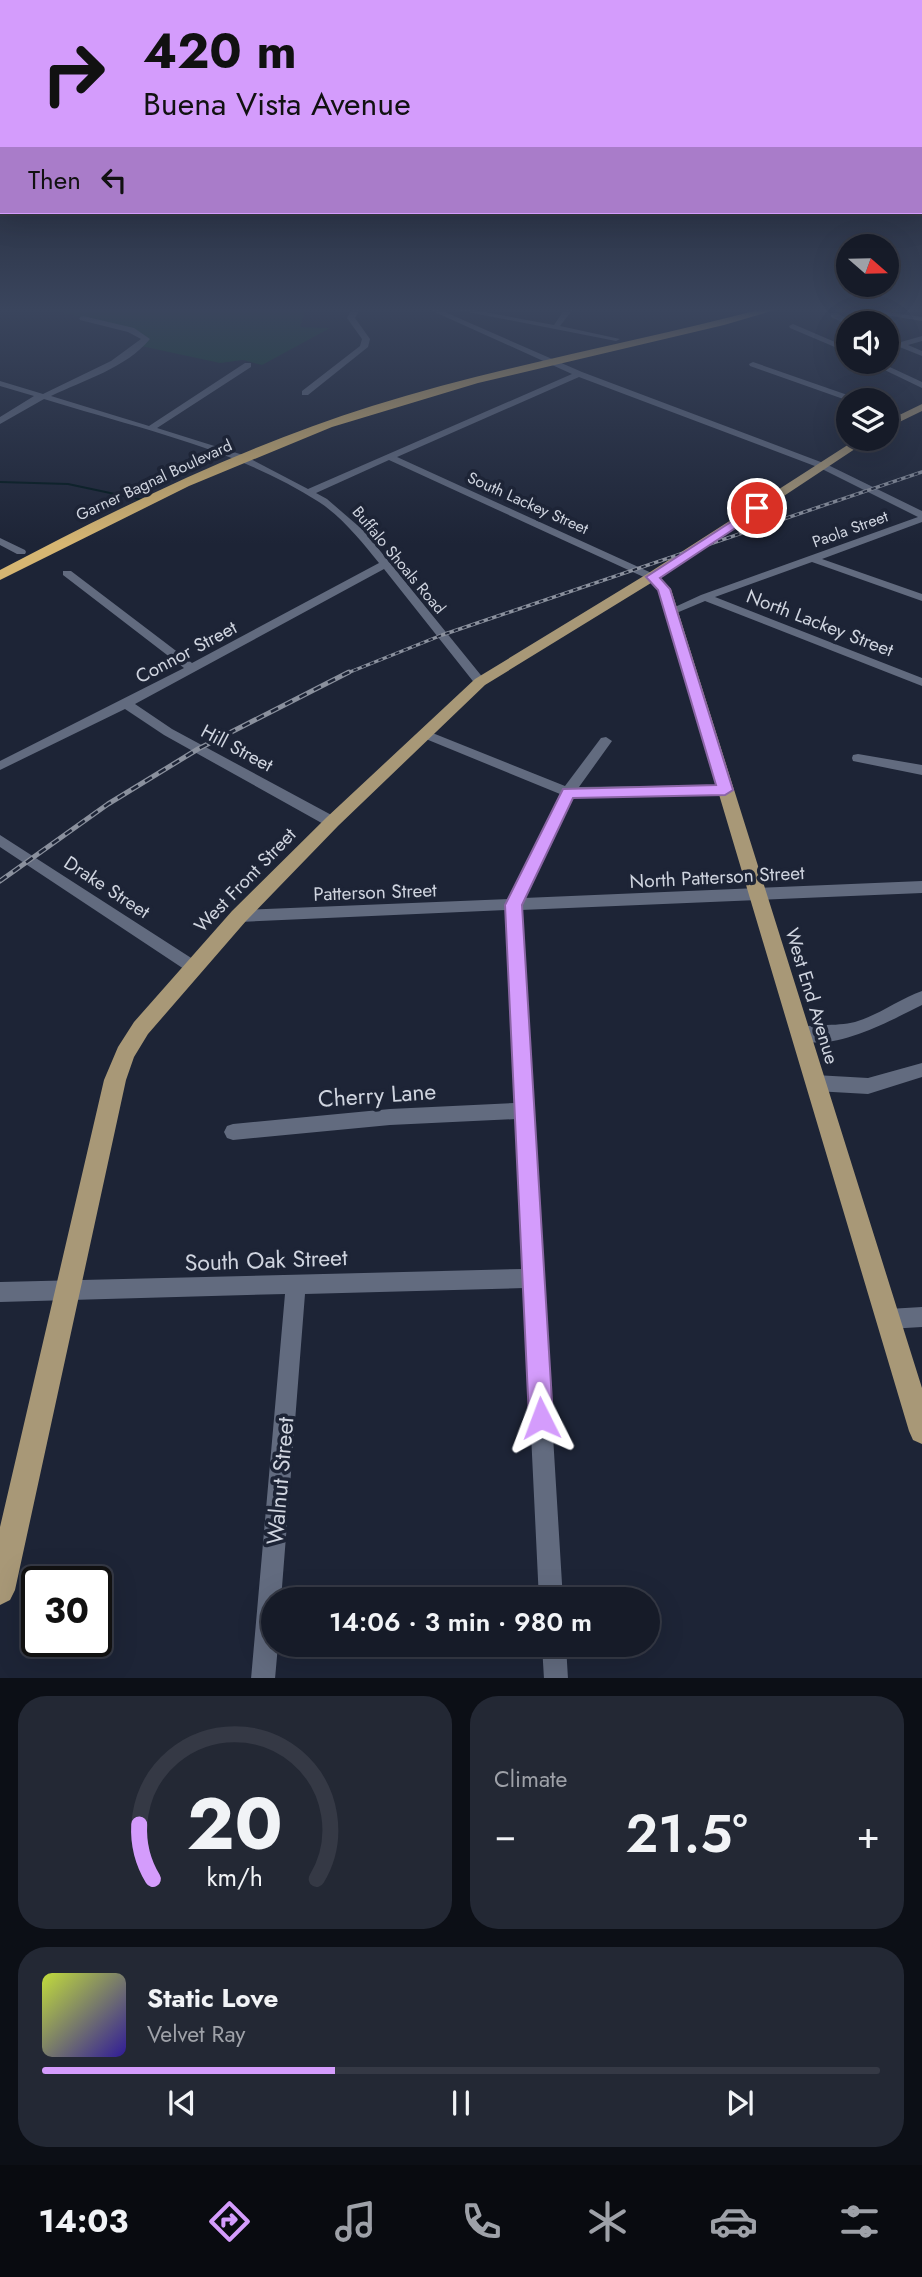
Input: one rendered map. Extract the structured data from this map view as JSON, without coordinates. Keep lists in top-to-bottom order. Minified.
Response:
{"streets":{"highway":["Garner Bagnal Boulevard"],"main road":["West Front Street","West End Avenue"],"street":["South Lackey Street","Paola Street","Buffalo Shoals Road","North Lackey Street","Connor Street","Hill Street","North Patterson Street","Drake Street","Patterson Street","Cherry Lane","South Oak Street","Walnut Street"]},"crossings":[["Garner Bagnal Boulevard","Buffalo Shoals Road"],["South Lackey Street","West Front Street"],["South Lackey Street","West End Avenue"],["Paola Street","North Lackey Street"],["Paola Street","West End Avenue"],["Buffalo Shoals Road","Connor Street"],["Buffalo Shoals Road","West Front Street"],["Connor Street","Hill Street"],["Hill Street","West Front Street"],["North Patterson Street","Patterson Street"],["North Patterson Street","West End Avenue"],["West Front Street","Drake Street"],["West Front Street","Patterson Street"],["West Front Street","West End Avenue"],["West Front Street","South Oak Street"],["South Oak Street","Walnut Street"]],"north":"right","page":{"turn":["420 m","Buena Vista Avenue"],"then":"Then","limit":"30","trip":"14:06 · 3 min · 980 m","tile":"Climate","heat":["−","21.5°","+"],"song":["Static Love","Velvet Ray"],"tabs":"14:03","gauge":["20","km/h"]}}
